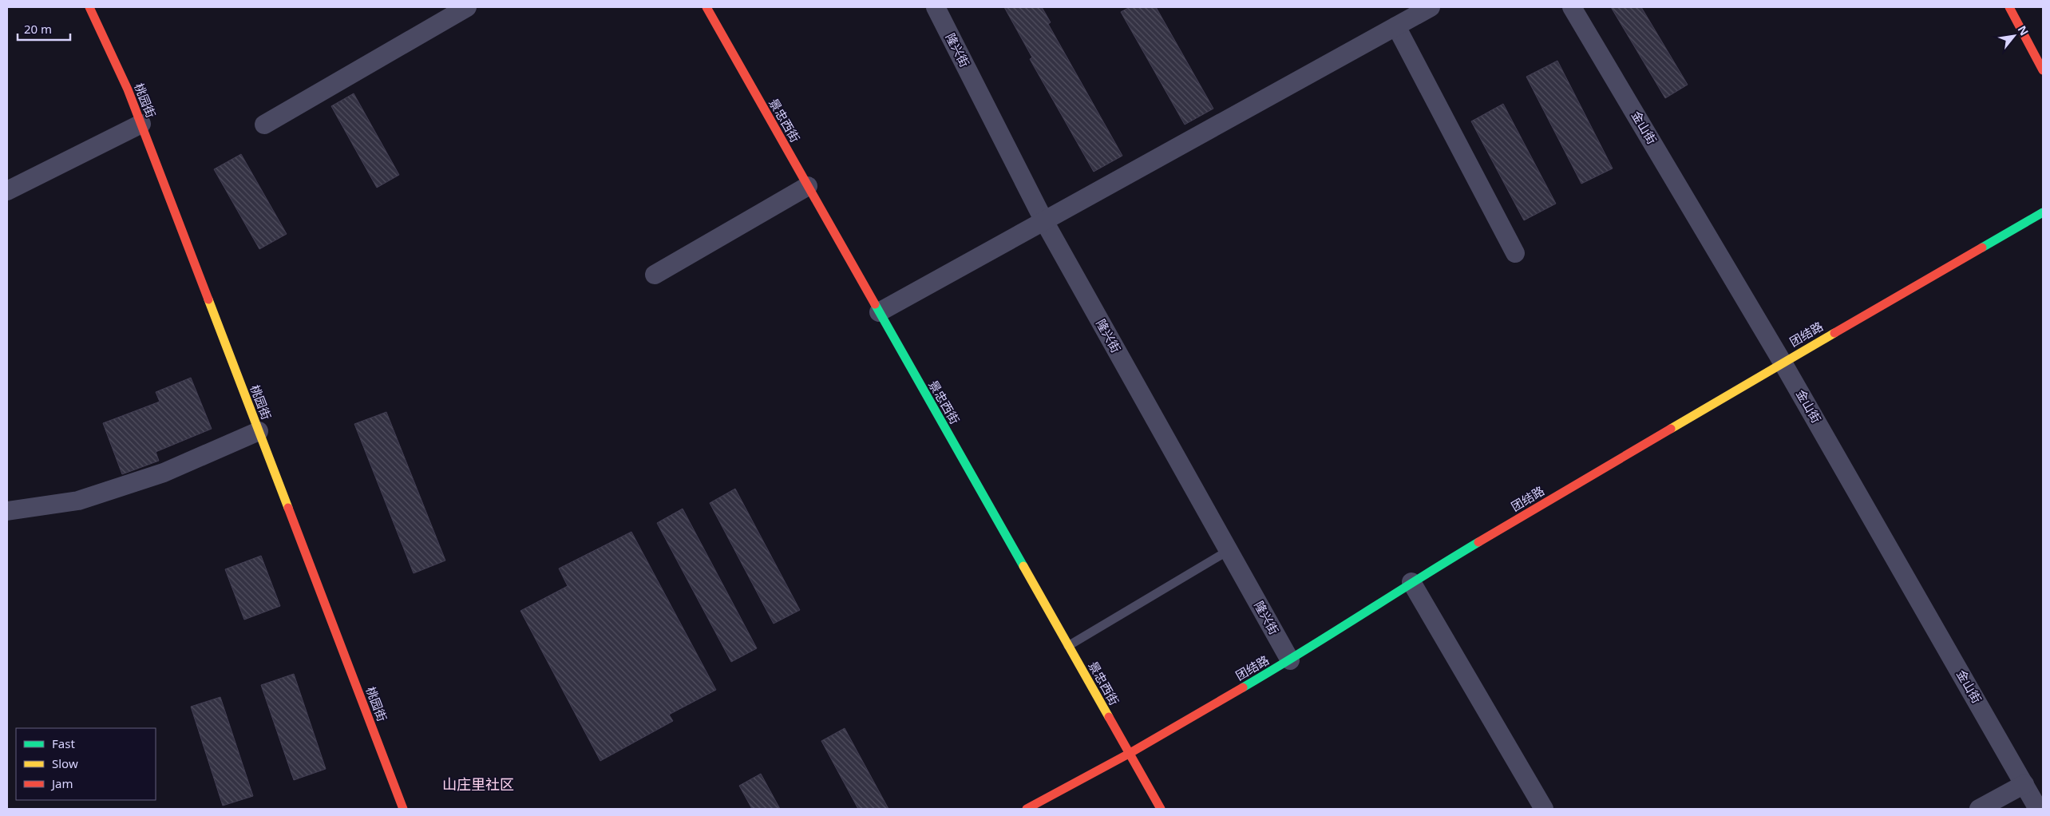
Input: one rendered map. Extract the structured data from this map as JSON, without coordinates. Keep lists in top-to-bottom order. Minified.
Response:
{"streets":{"street":["隆兴街","桃园街","景忠西街","金山街","团结路"]},"crossings":[["隆兴街","团结路"],["景忠西街","团结路"],["金山街","团结路"]],"districts":["山庄里社区"],"legend":["Fast","Slow","Jam"],"scale_bar":"20 m","north":"top right"}
